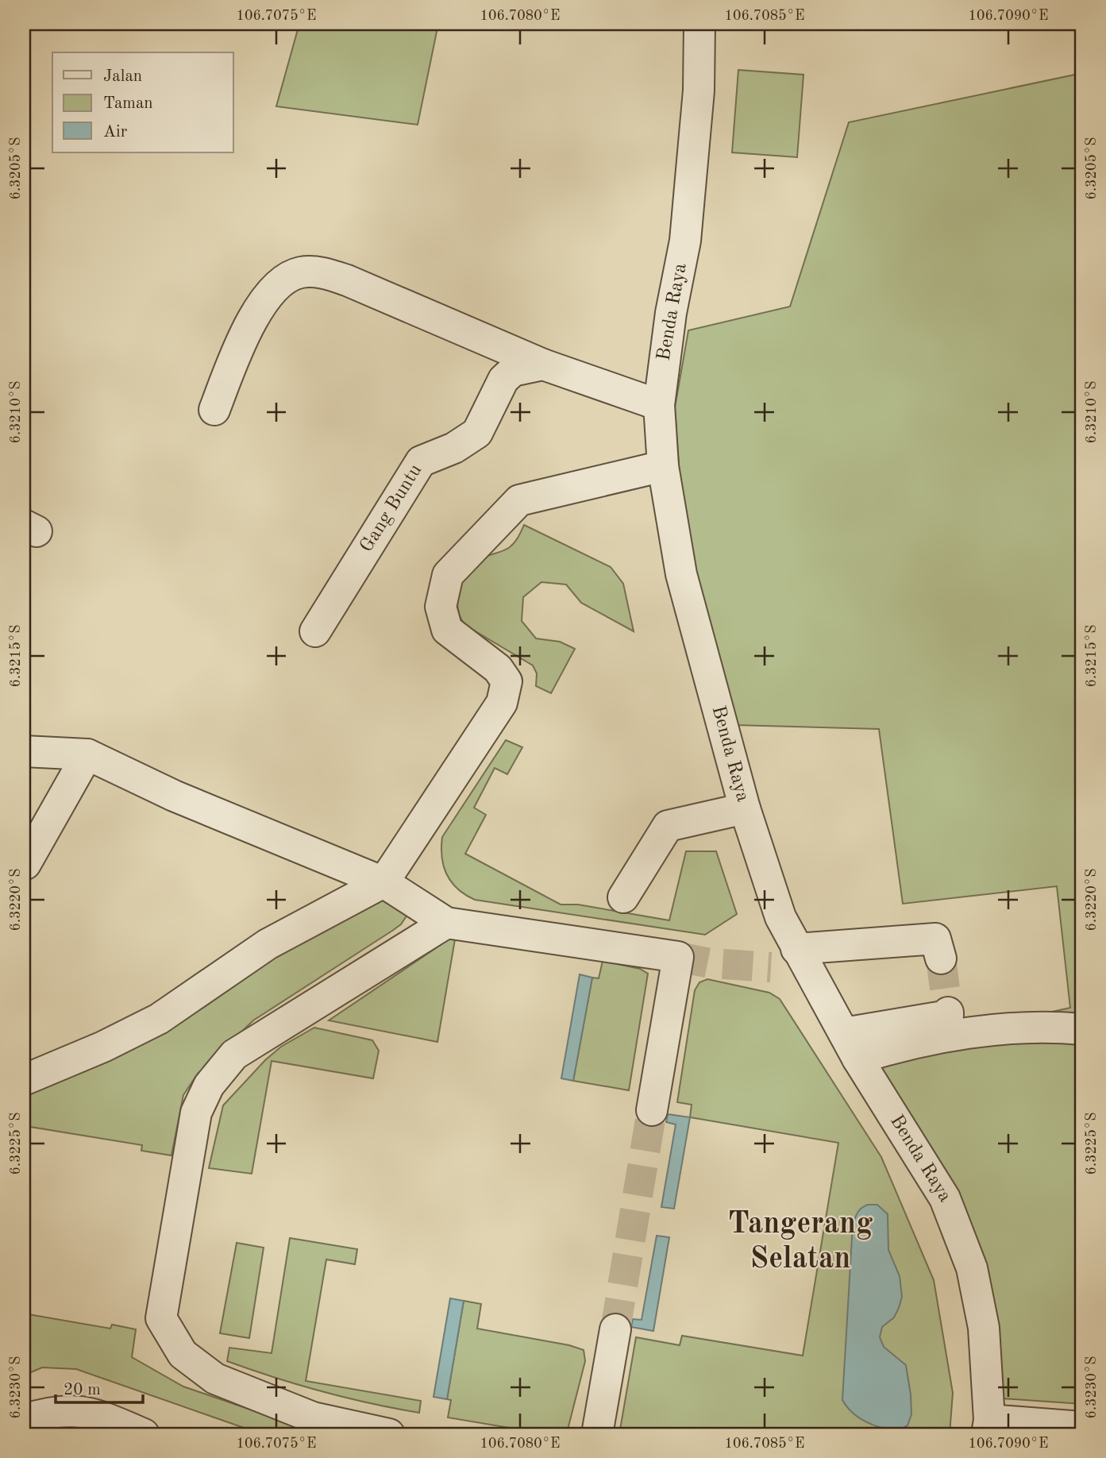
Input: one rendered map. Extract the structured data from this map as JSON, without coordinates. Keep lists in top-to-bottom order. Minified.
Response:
{"streets":{"street":["Benda Raya","Gang Buntu"]},"districts":["Tangerang Selatan"],"legend":["Jalan","Taman","Air"],"scale_bar":"20 m","coordinates":["106.7075°E","106.7080°E","106.7085°E","106.7090°E","6.3205°S","6.3210°S","6.3215°S","6.3220°S","6.3225°S","6.3230°S"]}
